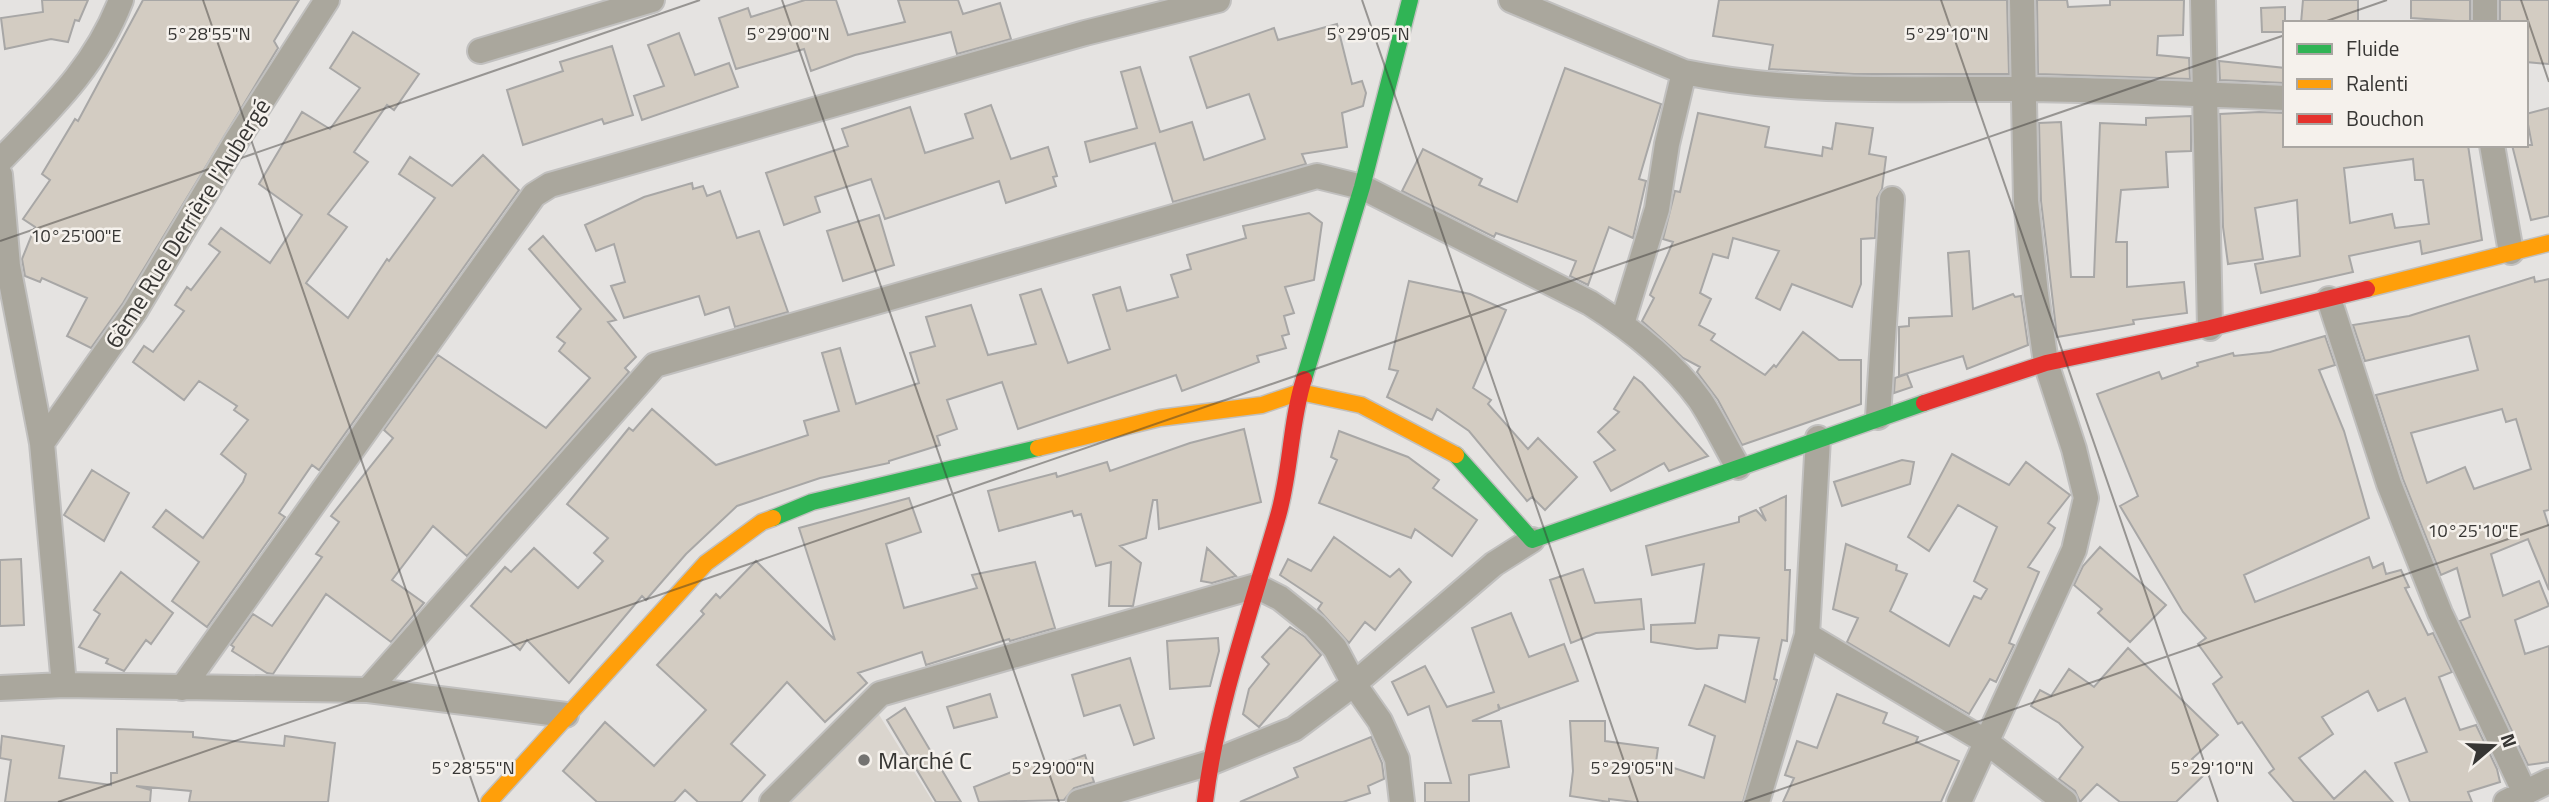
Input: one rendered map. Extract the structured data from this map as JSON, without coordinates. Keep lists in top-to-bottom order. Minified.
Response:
{"streets":{"street":["6ème Rue Derrière l'Aubergé"]},"places":["Marché C"],"legend":["Fluide","Ralenti","Bouchon"],"north":"right","coordinates":["5°29'00\"N","5°29'10\"N","5°28'55\"N","5°29'05\"N","10°25'00\"E","10°25'10\"E"]}
